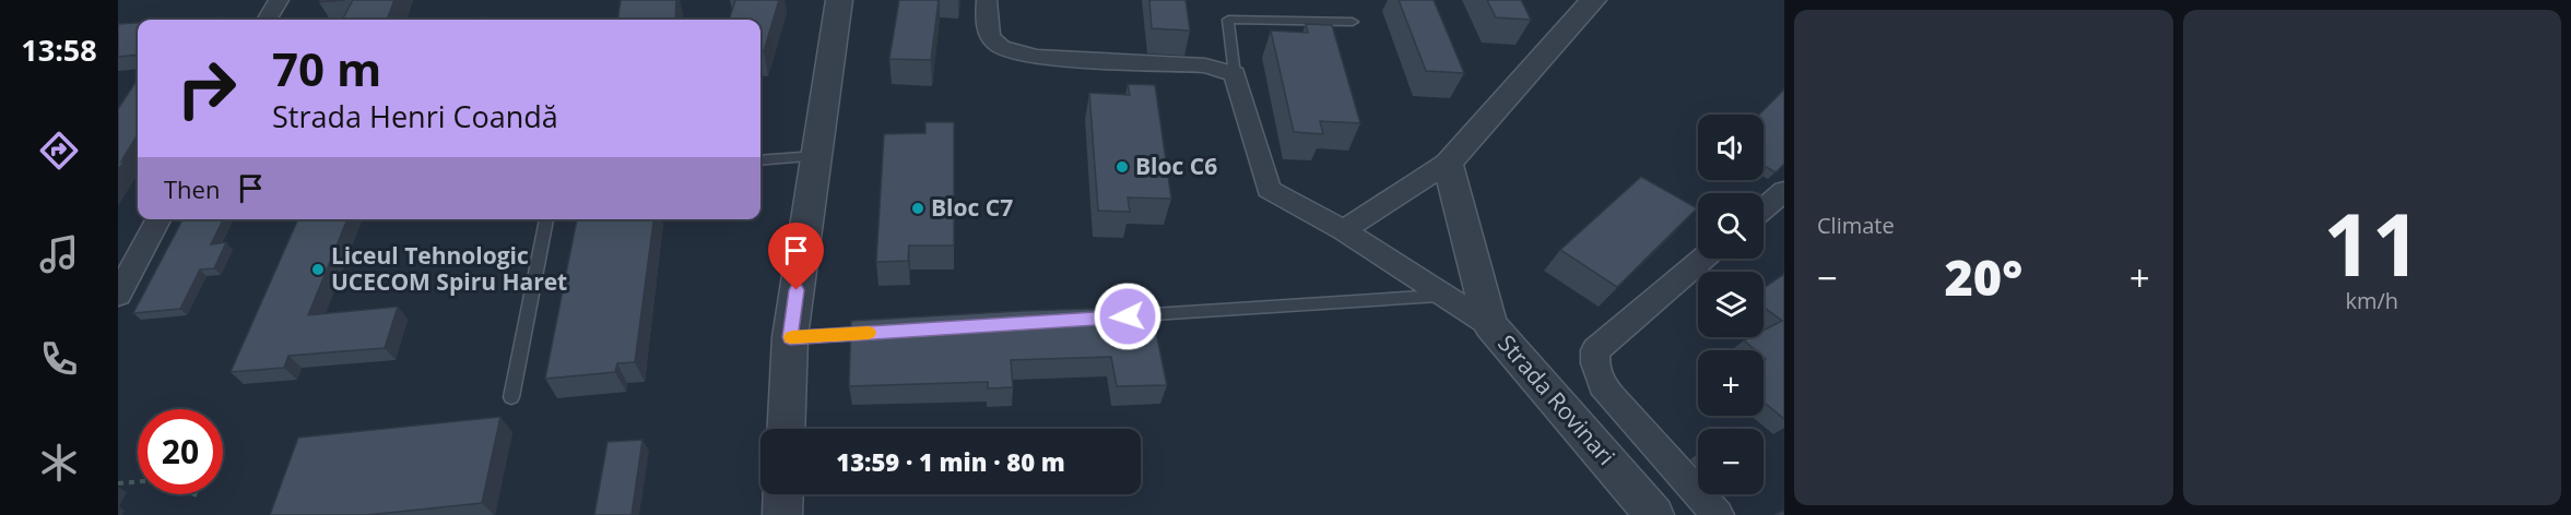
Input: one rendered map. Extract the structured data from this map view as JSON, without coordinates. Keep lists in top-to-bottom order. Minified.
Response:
{"streets":{"street":["Strada Rovinari"]},"places":["Bloc C6","Bloc C7","Liceul Tehnologic UCECOM Spiru Haret"],"page":{"tabs":"13:58","tile":["Climate",["11","km/h"]],"turn":["70 m","Strada Henri Coandă"],"map_buttons":["+","−"],"then":"Then","heat":["−","20°","+"],"limit":"20","trip":"13:59 · 1 min · 80 m"}}
